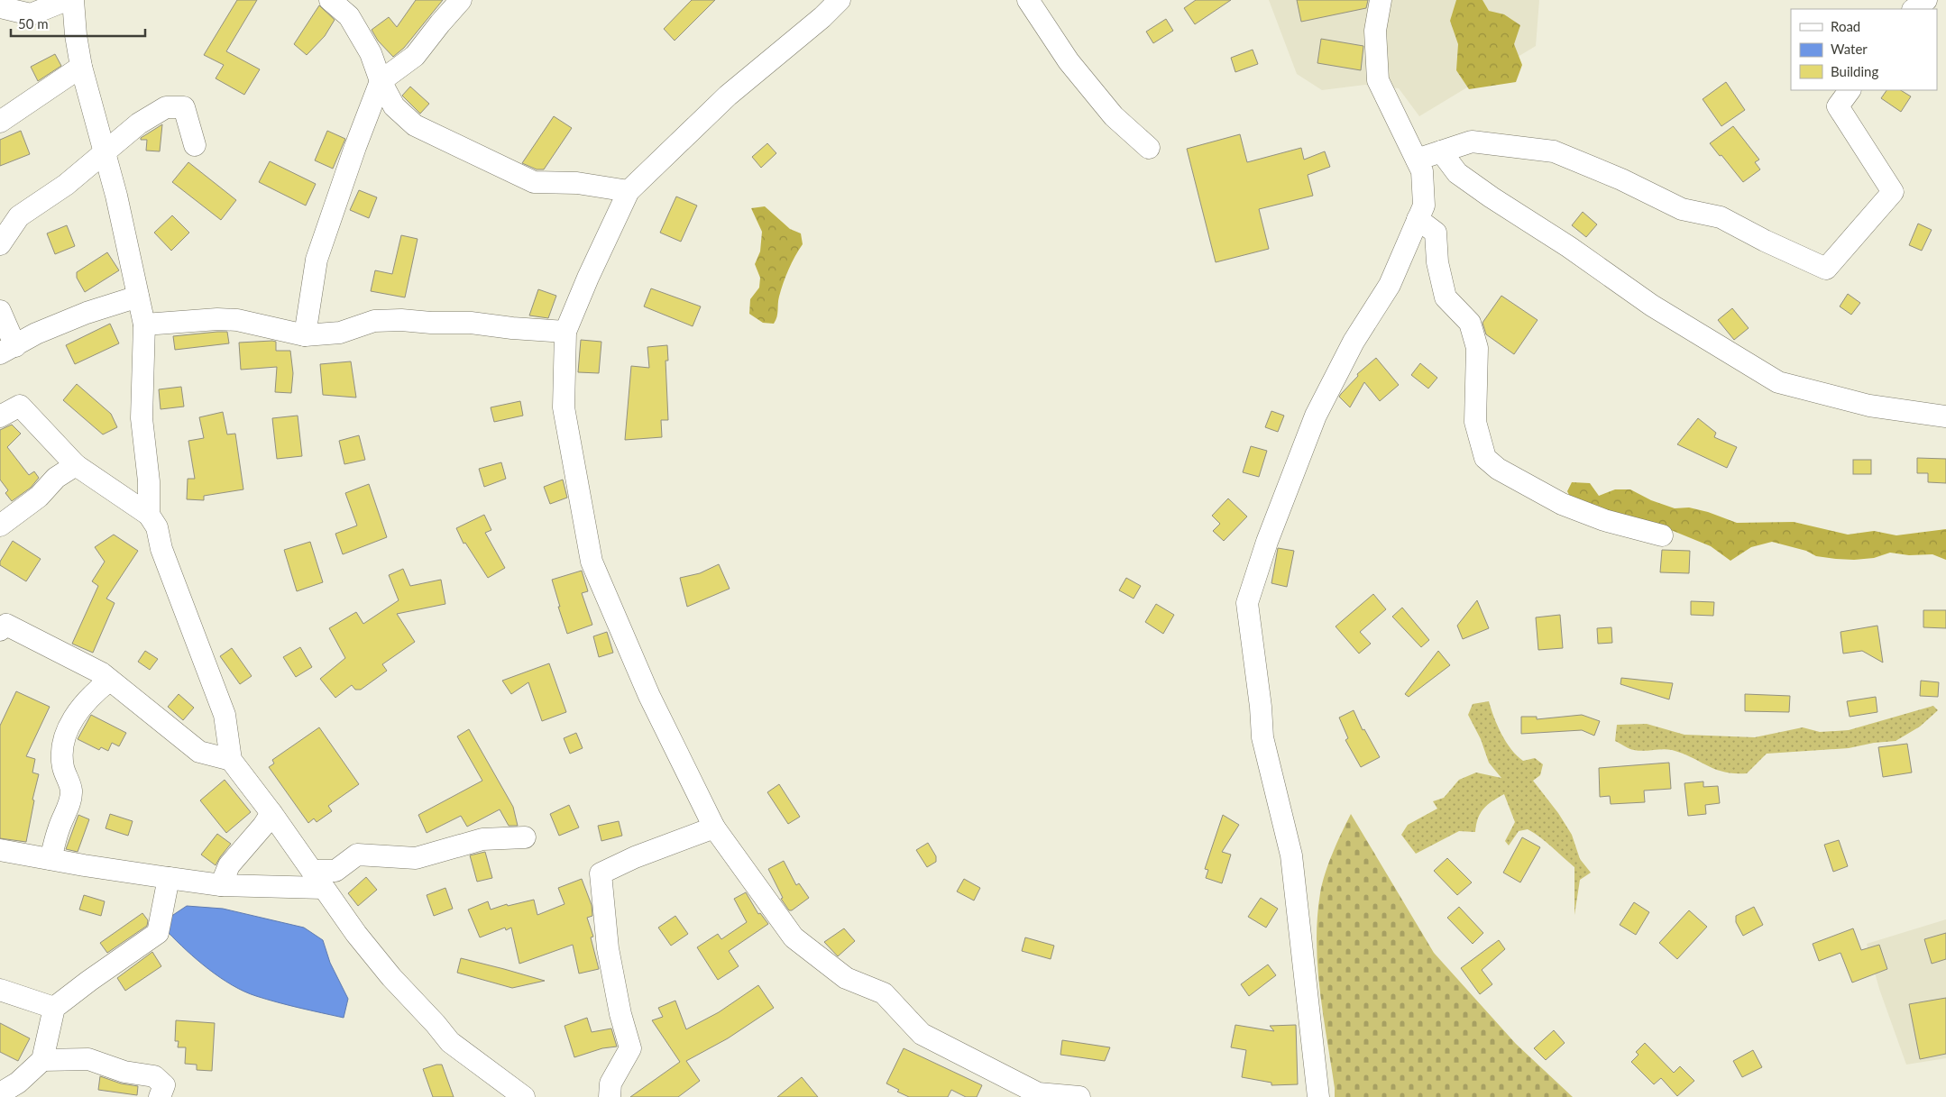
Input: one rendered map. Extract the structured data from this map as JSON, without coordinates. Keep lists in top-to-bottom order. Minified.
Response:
{"legend":["Road","Water","Building"],"scale_bar":"50 m"}
